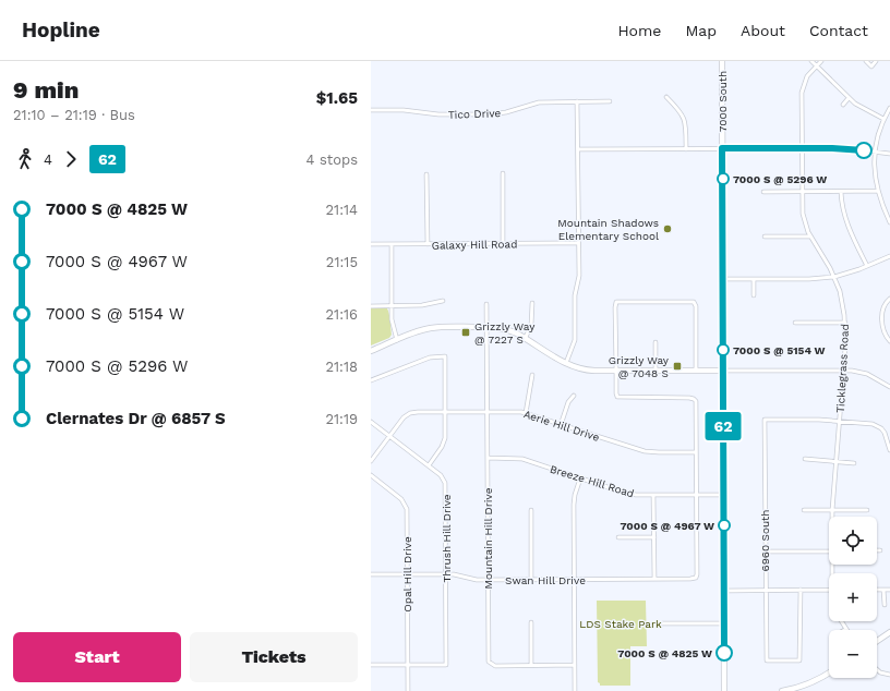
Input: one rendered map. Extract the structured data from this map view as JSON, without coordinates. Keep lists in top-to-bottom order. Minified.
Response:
{"streets":{"street":["7000 South","Tico Drive","Galaxy Hill Road","Ticklegrass Road","Aerie Hill Drive","Breeze Hill Road","Thrush Hill Drive","Mountain Hill Drive","6960 South","Opal Hill Drive","Swan Hill Drive"]},"crossings":[["7000 South","Breeze Hill Road"],["Ticklegrass Road","6960 South"],["Aerie Hill Drive","Thrush Hill Drive"],["Aerie Hill Drive","Mountain Hill Drive"],["Breeze Hill Road","Mountain Hill Drive"],["Breeze Hill Road","Swan Hill Drive"],["Thrush Hill Drive","Opal Hill Drive"],["Thrush Hill Drive","Swan Hill Drive"],["Mountain Hill Drive","Swan Hill Drive"],["Opal Hill Drive","Swan Hill Drive"]],"parks":["LDS Stake Park"],"places":{"other":["7000 S @ 5296 W","Mountain Shadows Elementary School","7000 S @ 5154 W","7000 S @ 4967 W","7000 S @ 4825 W"],"transit":["Grizzly Way @ 7227 S","Grizzly Way @ 7048 S"]},"lines":["bus line 62"],"page":{"header":"Hopline","nav":["Home","Map","About","Contact"],"heading":["9 min","21:10 – 21:19 · Bus","$1.65"],"on_map":"62","legs":["4","62","4 stops"],"list":[{"name":"7000 S @ 4825 W","value":"21:14"},{"name":"7000 S @ 4967 W","value":"21:15"},{"name":"7000 S @ 5154 W","value":"21:16"},{"name":"7000 S @ 5296 W","value":"21:18"},{"name":"Clernates Dr @ 6857 S","value":"21:19"}],"map_buttons":["+","−"],"buttons":["Start","Tickets"]}}
